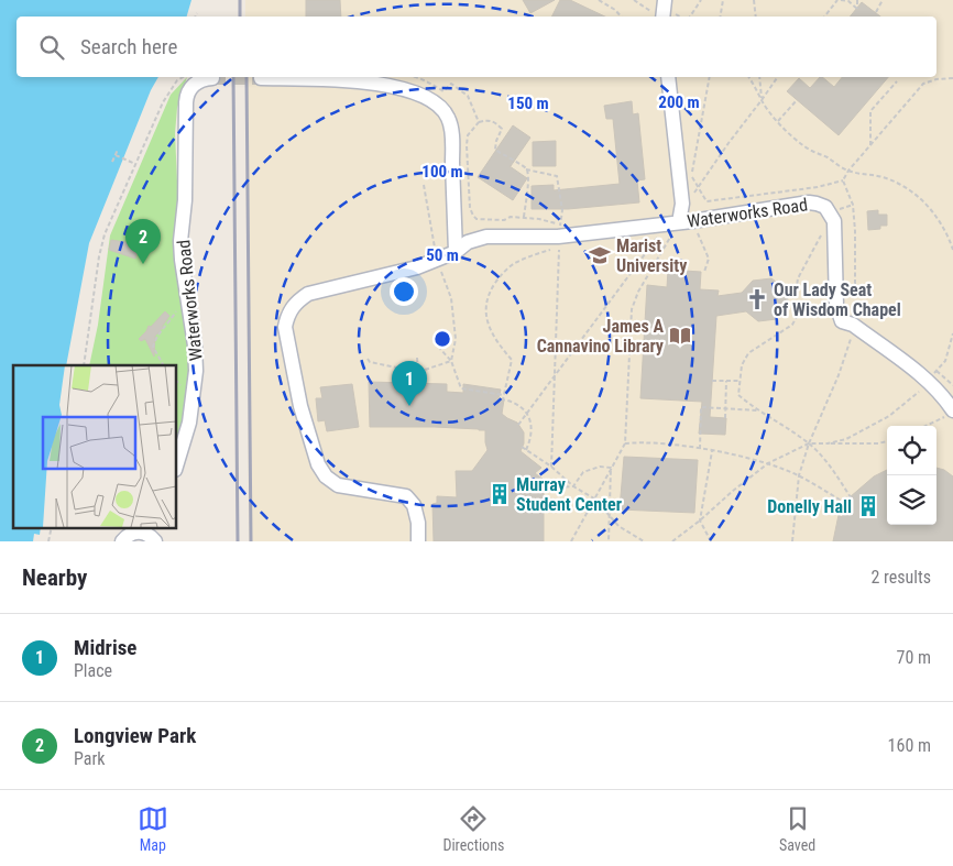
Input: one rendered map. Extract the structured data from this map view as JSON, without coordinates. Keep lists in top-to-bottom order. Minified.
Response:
{"streets":{"lane":["Waterworks Road"]},"places":{"school or university":["Marist University"],"church":["Our Lady Seat of Wisdom Chapel"],"library":["James A Cannavino Library"],"building":["Murray Student Center","Donelly Hall"]},"page":{"search":"Search here","pins":["2","1"],"heading":["Nearby","2 results"],"list":[{"mark":"1","name":"Midrise","note":"Place","value":"70 m"},{"mark":"2","name":"Longview Park","note":"Park","value":"160 m"}],"nav":["Map","Directions","Saved"]},"rings":["200 m","150 m","100 m","50 m"]}
